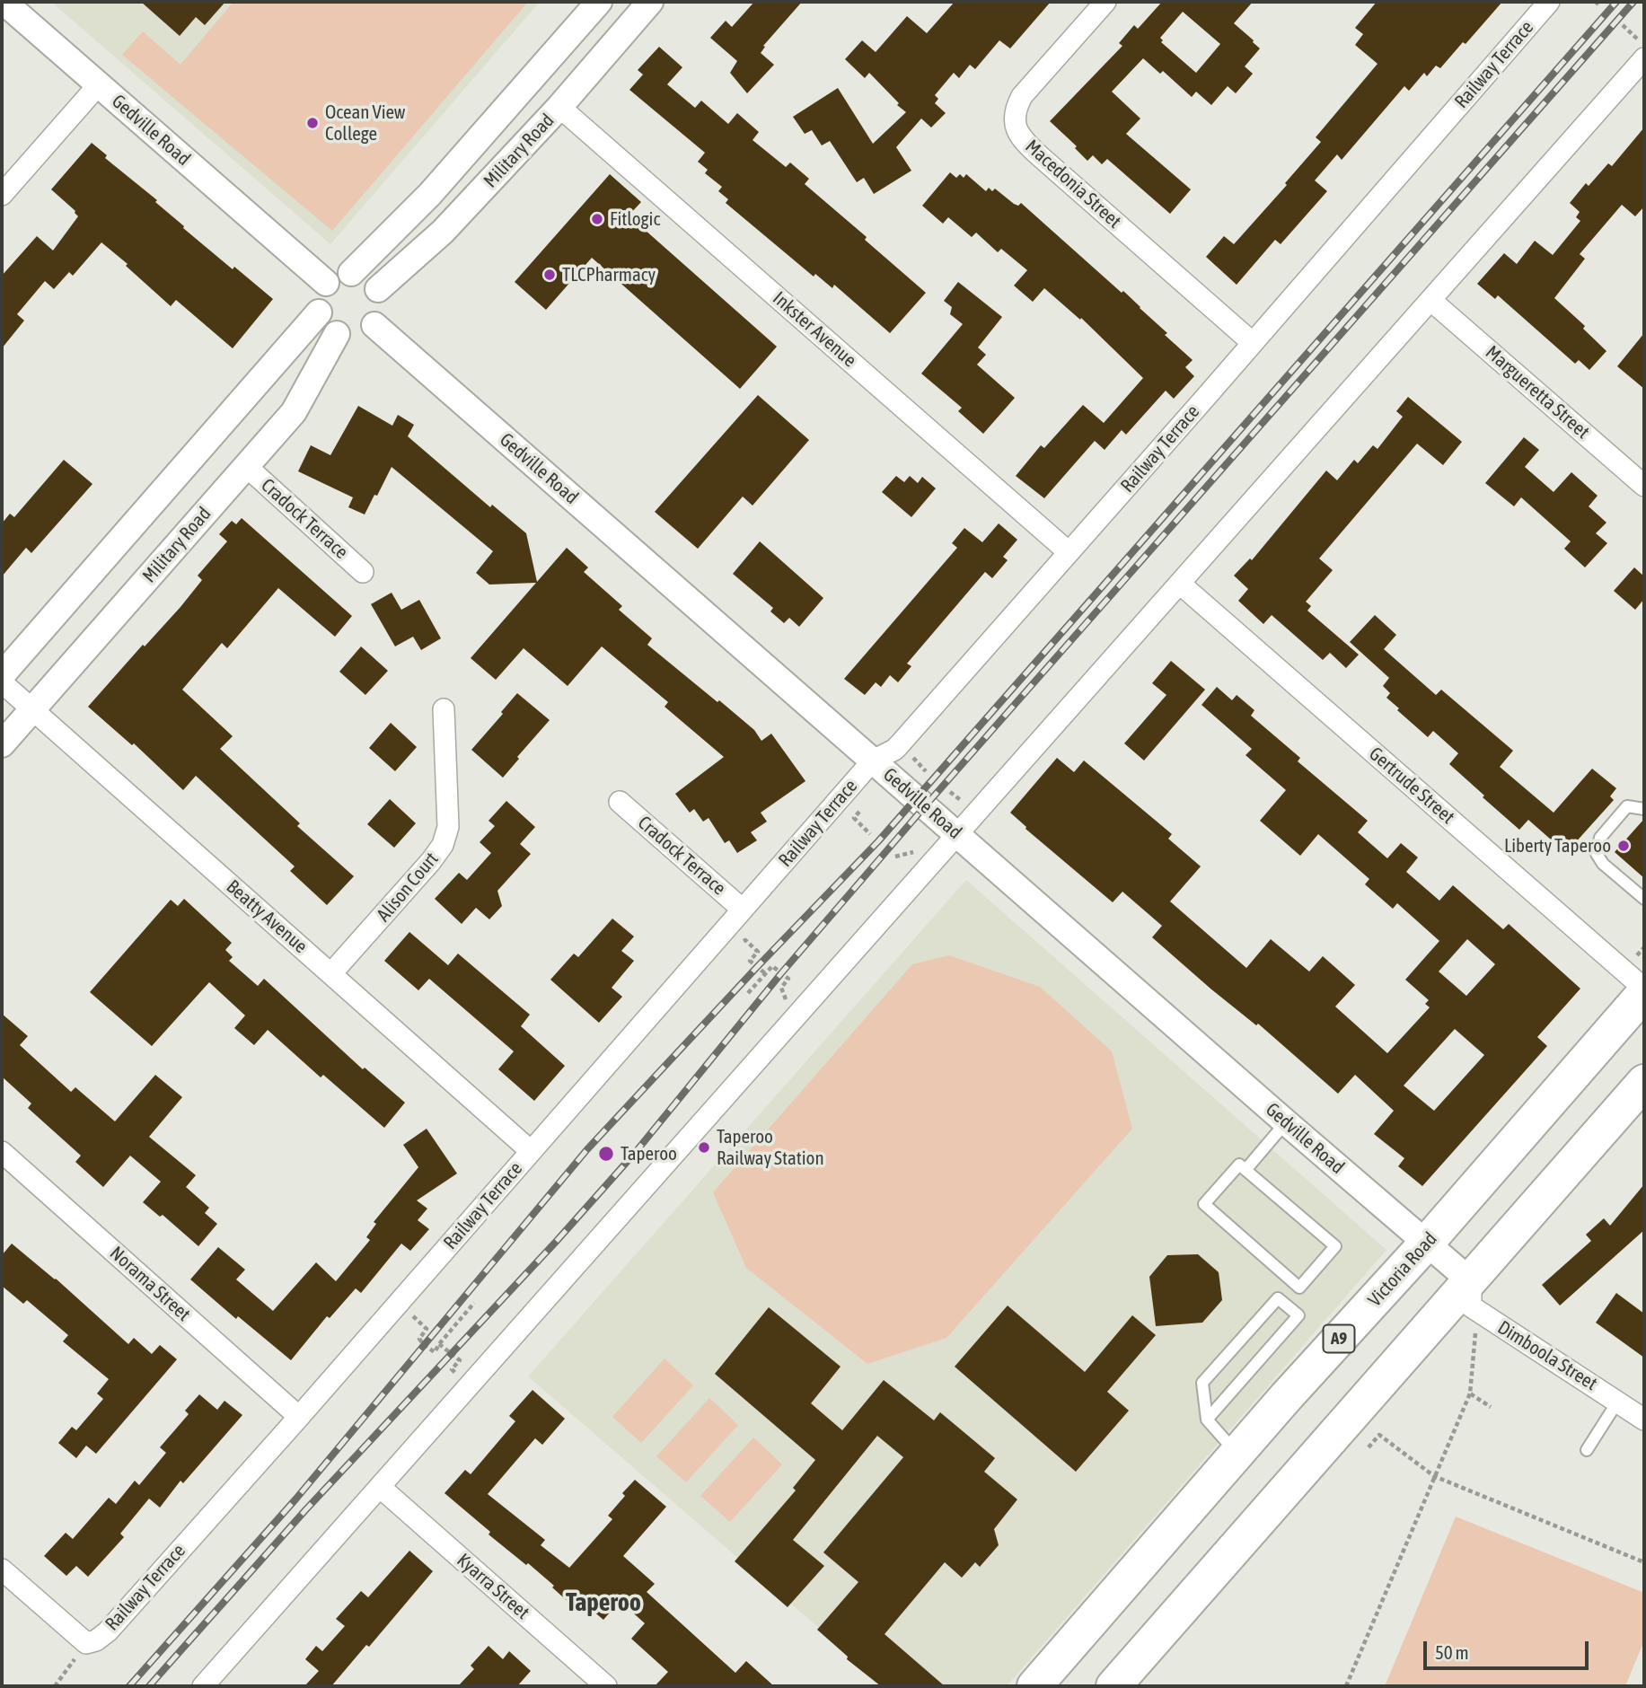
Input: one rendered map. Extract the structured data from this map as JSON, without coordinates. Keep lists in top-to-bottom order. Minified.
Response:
{"streets":{"highway":["Victoria Road","A9"],"street":["Railway Terrace","Gedville Road","Military Road","Macedonia Street","Inkster Avenue","Margueretta Street","Cradock Terrace","Gertrude Street","Alison Court","Beatty Avenue","Norama Street","Dimboola Street","Kyarra Street"]},"crossings":[["Railway Terrace","Gedville Road"],["Railway Terrace","Macedonia Street"],["Railway Terrace","Inkster Avenue"],["Railway Terrace","Cradock Terrace"],["Railway Terrace","Beatty Avenue"],["Railway Terrace","Norama Street"],["Gedville Road","Military Road"],["Gedville Road","Victoria Road"],["Gedville Road","Dimboola Street"],["Military Road","Inkster Avenue"],["Military Road","Cradock Terrace"],["Military Road","Beatty Avenue"],["Gertrude Street","Victoria Road"],["Alison Court","Beatty Avenue"]],"districts":["Taperoo"],"places":["Ocean View College","Fitlogic","TLCPharmacy","Liberty Taperoo","Taperoo Railway Station","Taperoo"],"scale_bar":"50 m"}
